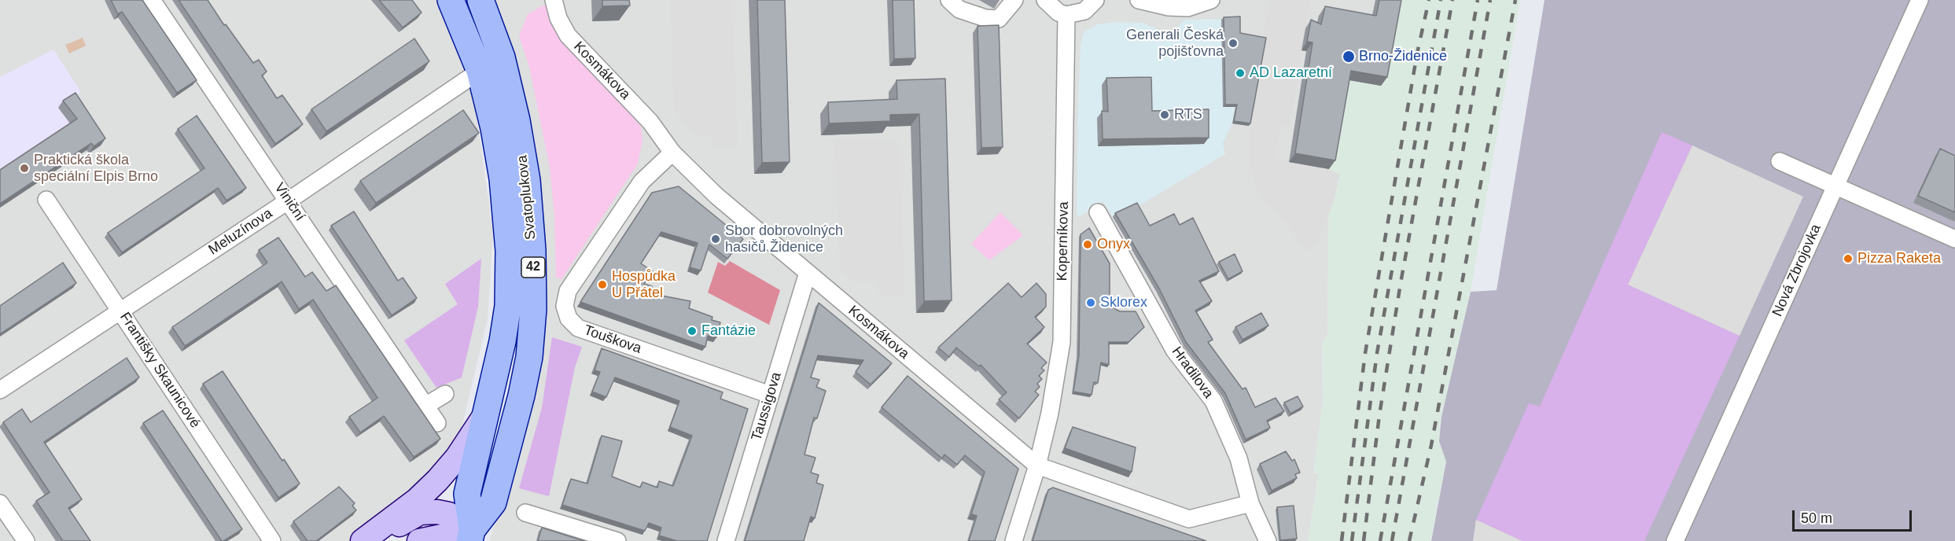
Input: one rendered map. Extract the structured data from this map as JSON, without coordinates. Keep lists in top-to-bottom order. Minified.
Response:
{"streets":{"main road":["Svatoplukova","42"],"street":["Kosmákova","Viniční","Meluzínova","Koperníkova","Nová Zbrojovka","Touškova","Františky Skaunicové","Hradilova","Taussigova"]},"crossings":[["Kosmákova","Koperníkova"],["Kosmákova","Touškova"],["Kosmákova","Hradilova"],["Kosmákova","Taussigova"],["Svatoplukova","Meluzínova"],["Viniční","Meluzínova"],["Meluzínova","Františky Skaunicové"],["Touškova","Taussigova"]],"places":["Generali Česká pojišťovna","Brno-Židenice","AD Lazaretní","RTS","Praktická škola speciální Elpis Brno","Sbor dobrovolných hasičů Židenice","Onyx","Pizza Raketa","Hospůdka U Přátel","Sklorex","Fantázie"],"scale_bar":"50 m"}
